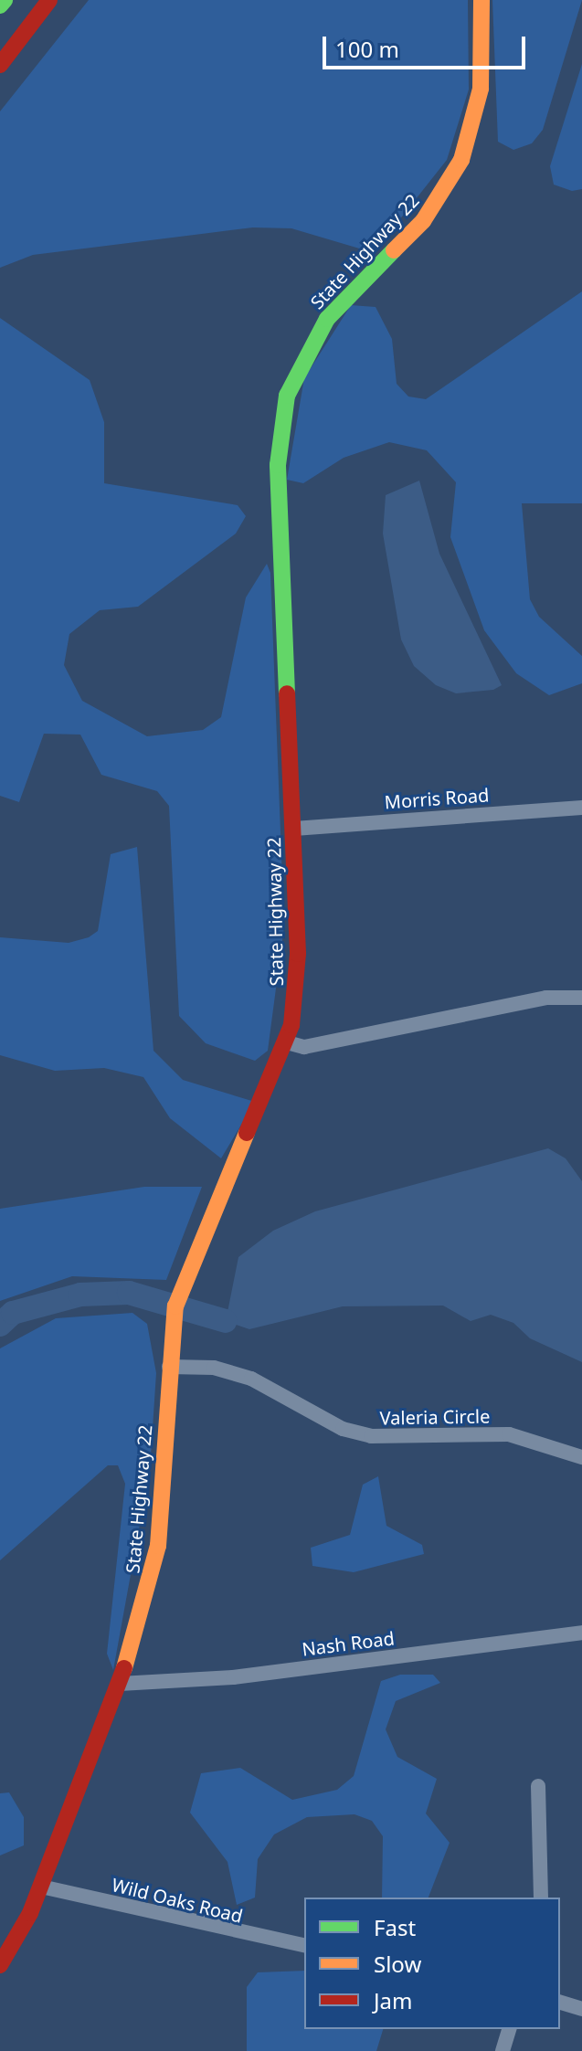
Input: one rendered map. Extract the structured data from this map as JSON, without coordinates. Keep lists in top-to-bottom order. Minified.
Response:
{"streets":{"main road":["State Highway 22"],"street":["Morris Road","Valeria Circle","Nash Road","Wild Oaks Road"]},"crossings":[["State Highway 22","Morris Road"],["State Highway 22","Valeria Circle"],["State Highway 22","Nash Road"],["State Highway 22","Wild Oaks Road"]],"legend":["Fast","Slow","Jam"],"scale_bar":"100 m"}
